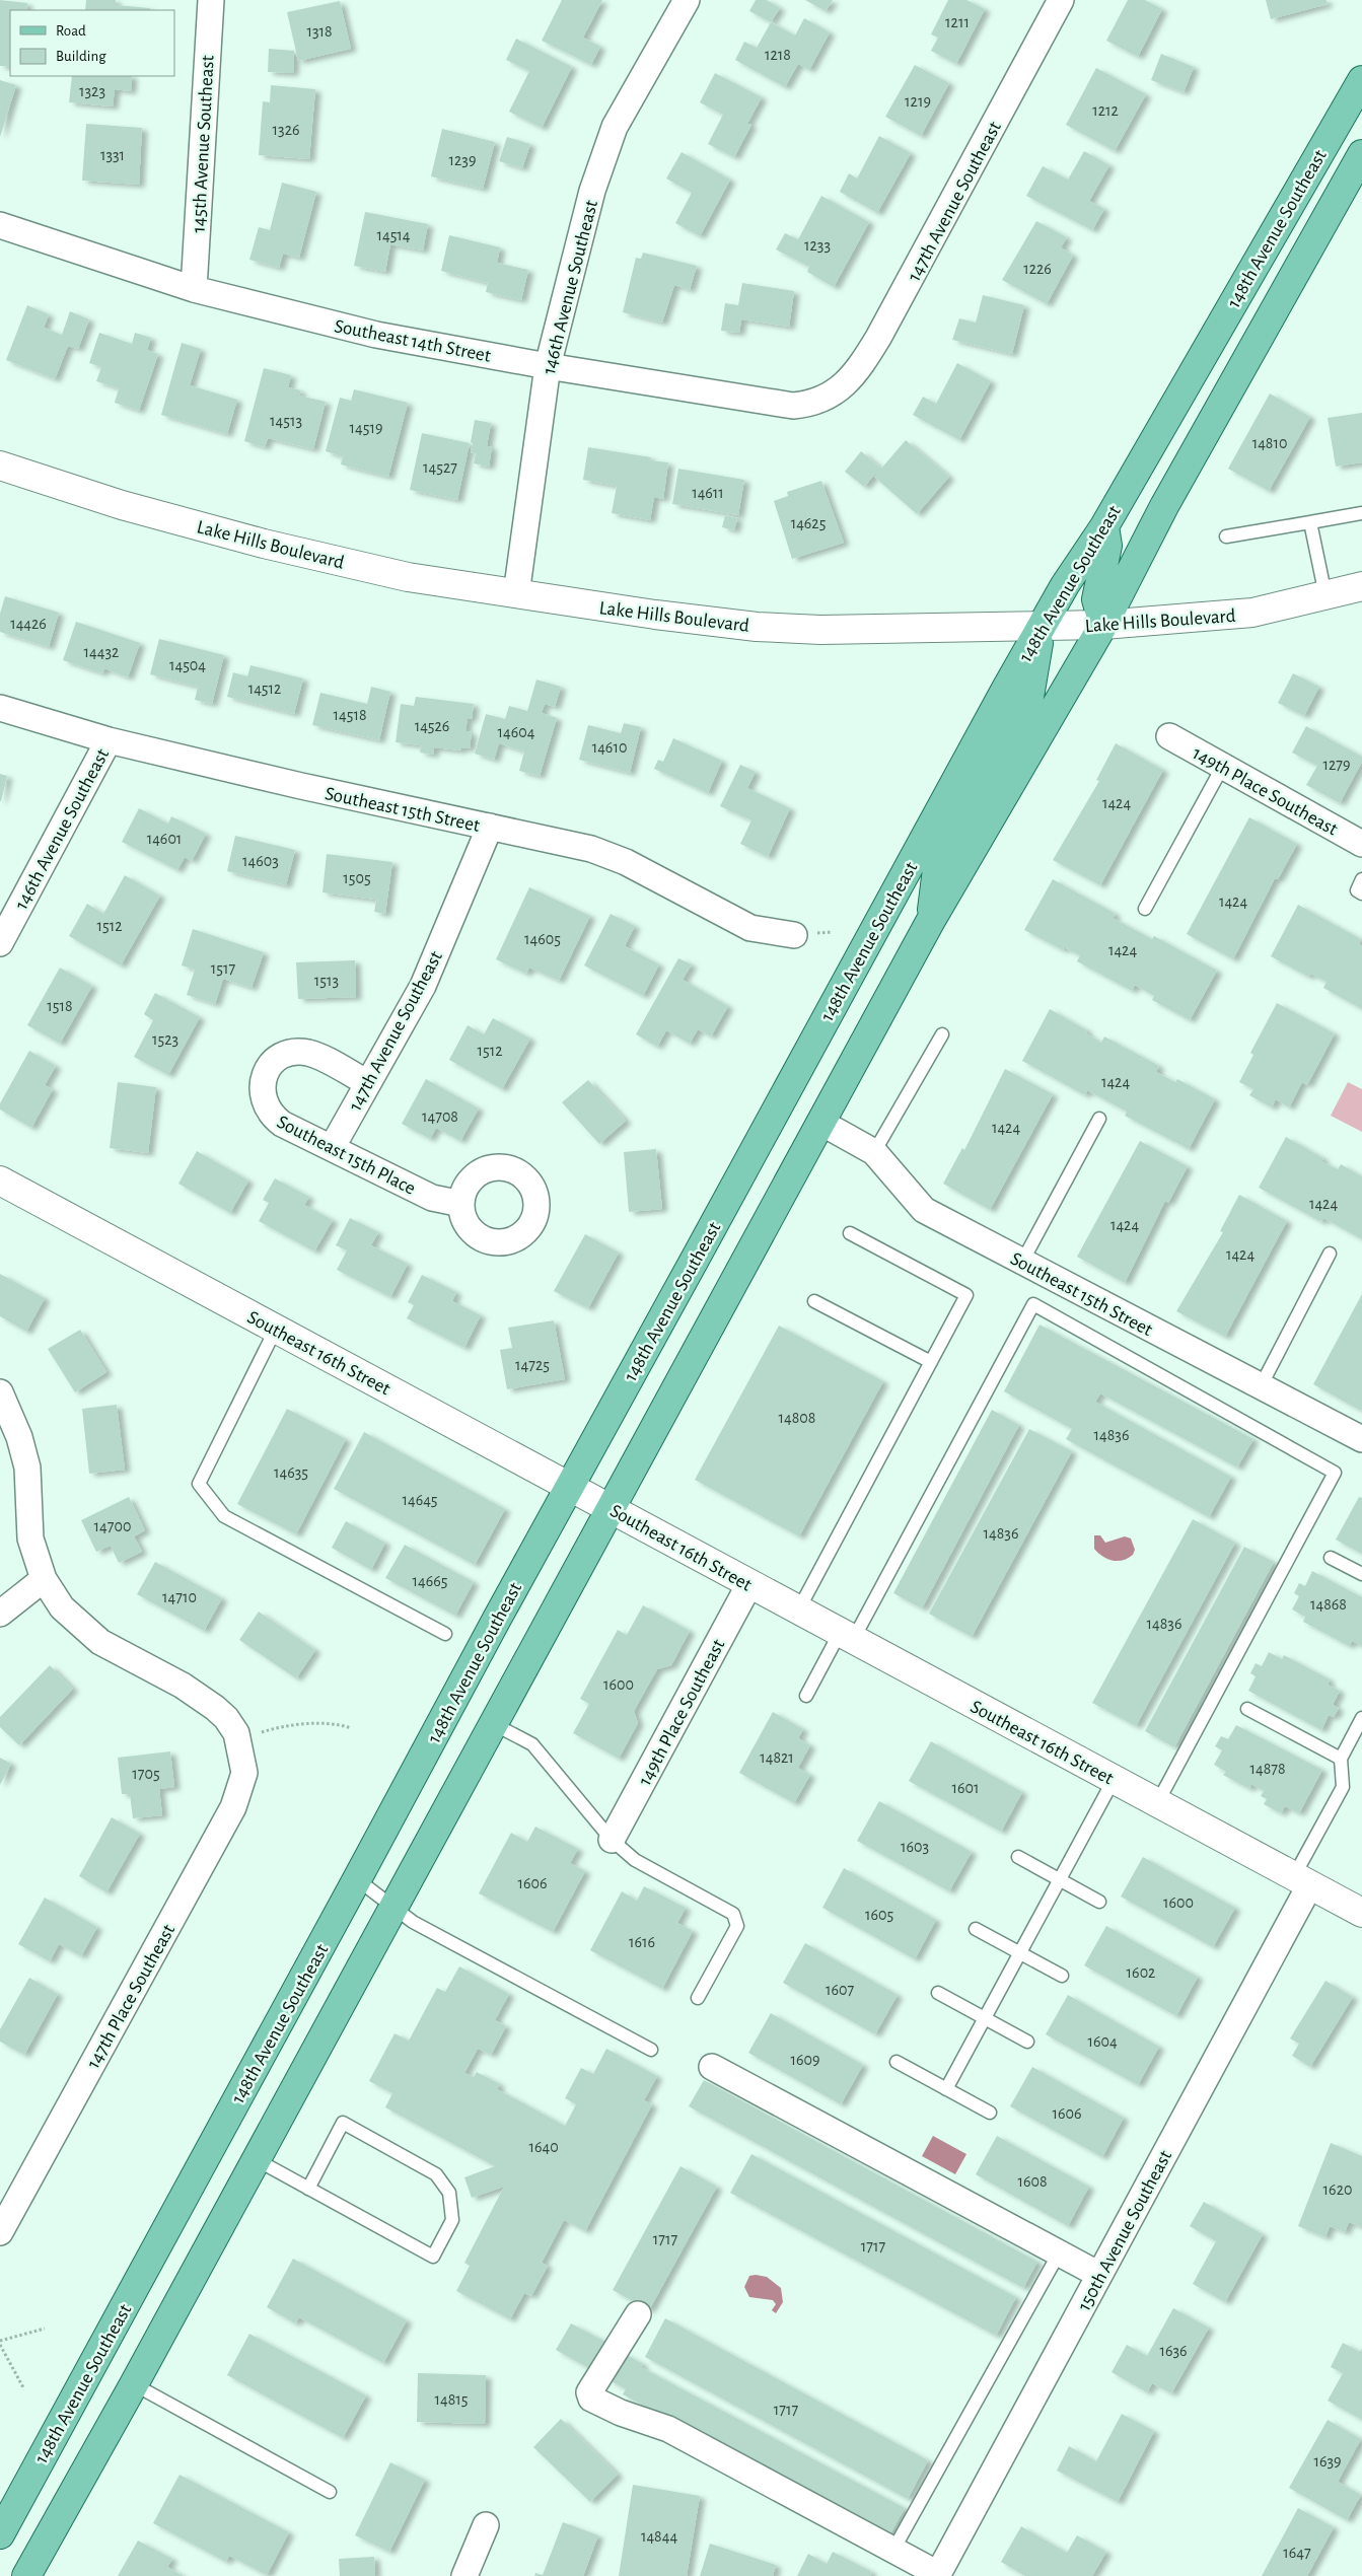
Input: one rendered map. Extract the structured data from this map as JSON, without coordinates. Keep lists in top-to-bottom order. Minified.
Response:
{"streets":{"main road":["148th Avenue Southeast"],"street":["145th Avenue Southeast","147th Avenue Southeast","146th Avenue Southeast","Southeast 14th Street","Lake Hills Boulevard","149th Place Southeast","Southeast 15th Street","Southeast 15th Place","Southeast 16th Street","147th Place Southeast","150th Avenue Southeast"]},"crossings":[["145th Avenue Southeast","Southeast 14th Street"],["147th Avenue Southeast","Southeast 14th Street"],["147th Avenue Southeast","Southeast 15th Street"],["147th Avenue Southeast","Southeast 15th Place"],["148th Avenue Southeast","Lake Hills Boulevard"],["148th Avenue Southeast","Southeast 15th Street"],["148th Avenue Southeast","Southeast 16th Street"],["146th Avenue Southeast","Southeast 14th Street"],["146th Avenue Southeast","Lake Hills Boulevard"],["146th Avenue Southeast","Southeast 15th Street"],["149th Place Southeast","Southeast 16th Street"],["Southeast 16th Street","150th Avenue Southeast"]],"house_numbers":["1211","1318","1218","1323","1219","1212","1326","1331","1239","14514","1233","1226","14513","14519","14810","14527","14611","14625","14426","14432","14504","14512","14518","14526","14604","14610","1279","1424","14601","14603","1505","1424","1512","14605","1424","1517","1513","1518","1523","1512","1424","14708","1424","1424","1424","1424","14725","14808","14836","14635","14645","14700","14836","14665","14710","14868","14836","1600","14821","14878","1705","1601","1603","1606","1600","1605","1616","1602","1607","1604","1609","1606","1640","1608","1620","1717","1717","1636","14815","1717","1639","14844","1647"],"legend":["Road","Building"]}
